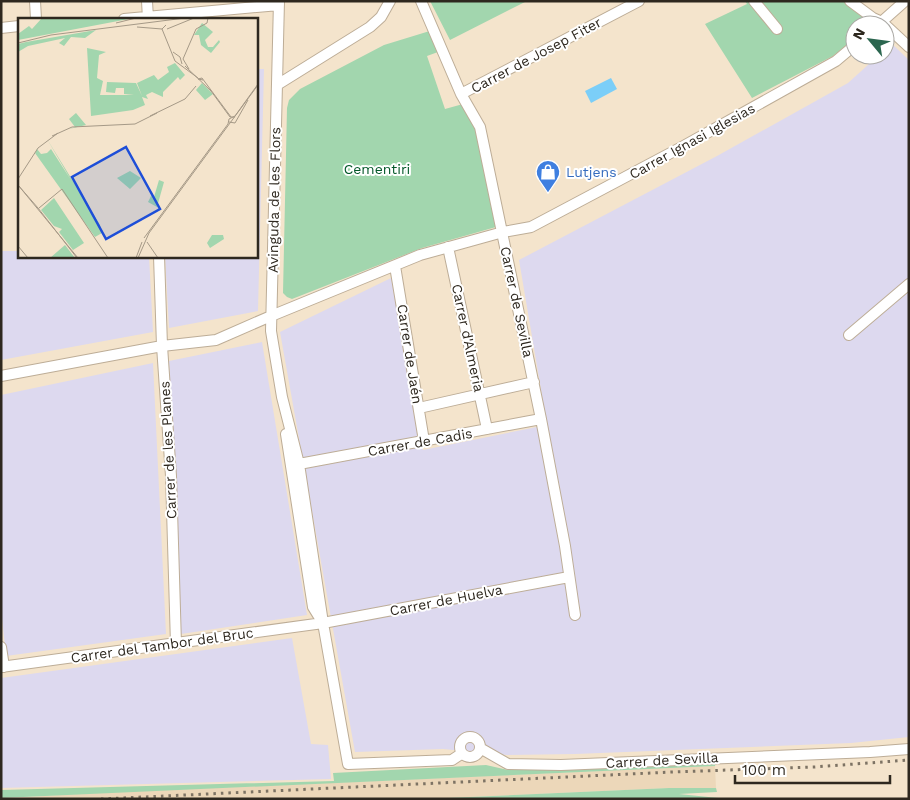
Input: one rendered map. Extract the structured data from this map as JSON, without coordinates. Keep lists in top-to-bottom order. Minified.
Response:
{"streets":{"street":["Carrer de Josep Fiter","Carrer Ignasi Iglesias","Avinguda de les Flors","Carrer de Sevilla","Carrer d'Almeria","Carrer de Jaén","Carrer de Cadis","Carrer de les Planes","Carrer de Huelva","Carrer del Tambor del Bruc"]},"crossings":[["Carrer de Josep Fiter","Carrer de Sevilla"],["Carrer Ignasi Iglesias","Avinguda de les Flors"],["Carrer Ignasi Iglesias","Carrer de Sevilla"],["Carrer Ignasi Iglesias","Carrer d'Almeria"],["Carrer Ignasi Iglesias","Carrer de Jaén"],["Carrer Ignasi Iglesias","Carrer de les Planes"],["Avinguda de les Flors","Carrer de Sevilla"],["Avinguda de les Flors","Carrer de Cadis"],["Avinguda de les Flors","Carrer de Huelva"],["Avinguda de les Flors","Carrer del Tambor del Bruc"],["Carrer de Sevilla","Carrer de Cadis"],["Carrer de Sevilla","Carrer de Huelva"],["Carrer d'Almeria","Carrer de Cadis"],["Carrer de Jaén","Carrer de Cadis"],["Carrer de les Planes","Carrer del Tambor del Bruc"],["Carrer de Huelva","Carrer del Tambor del Bruc"]],"parks":["Cementiri"],"places":{"shop":["Lutjens"]},"scale_bar":"100 m","north":"top left"}
